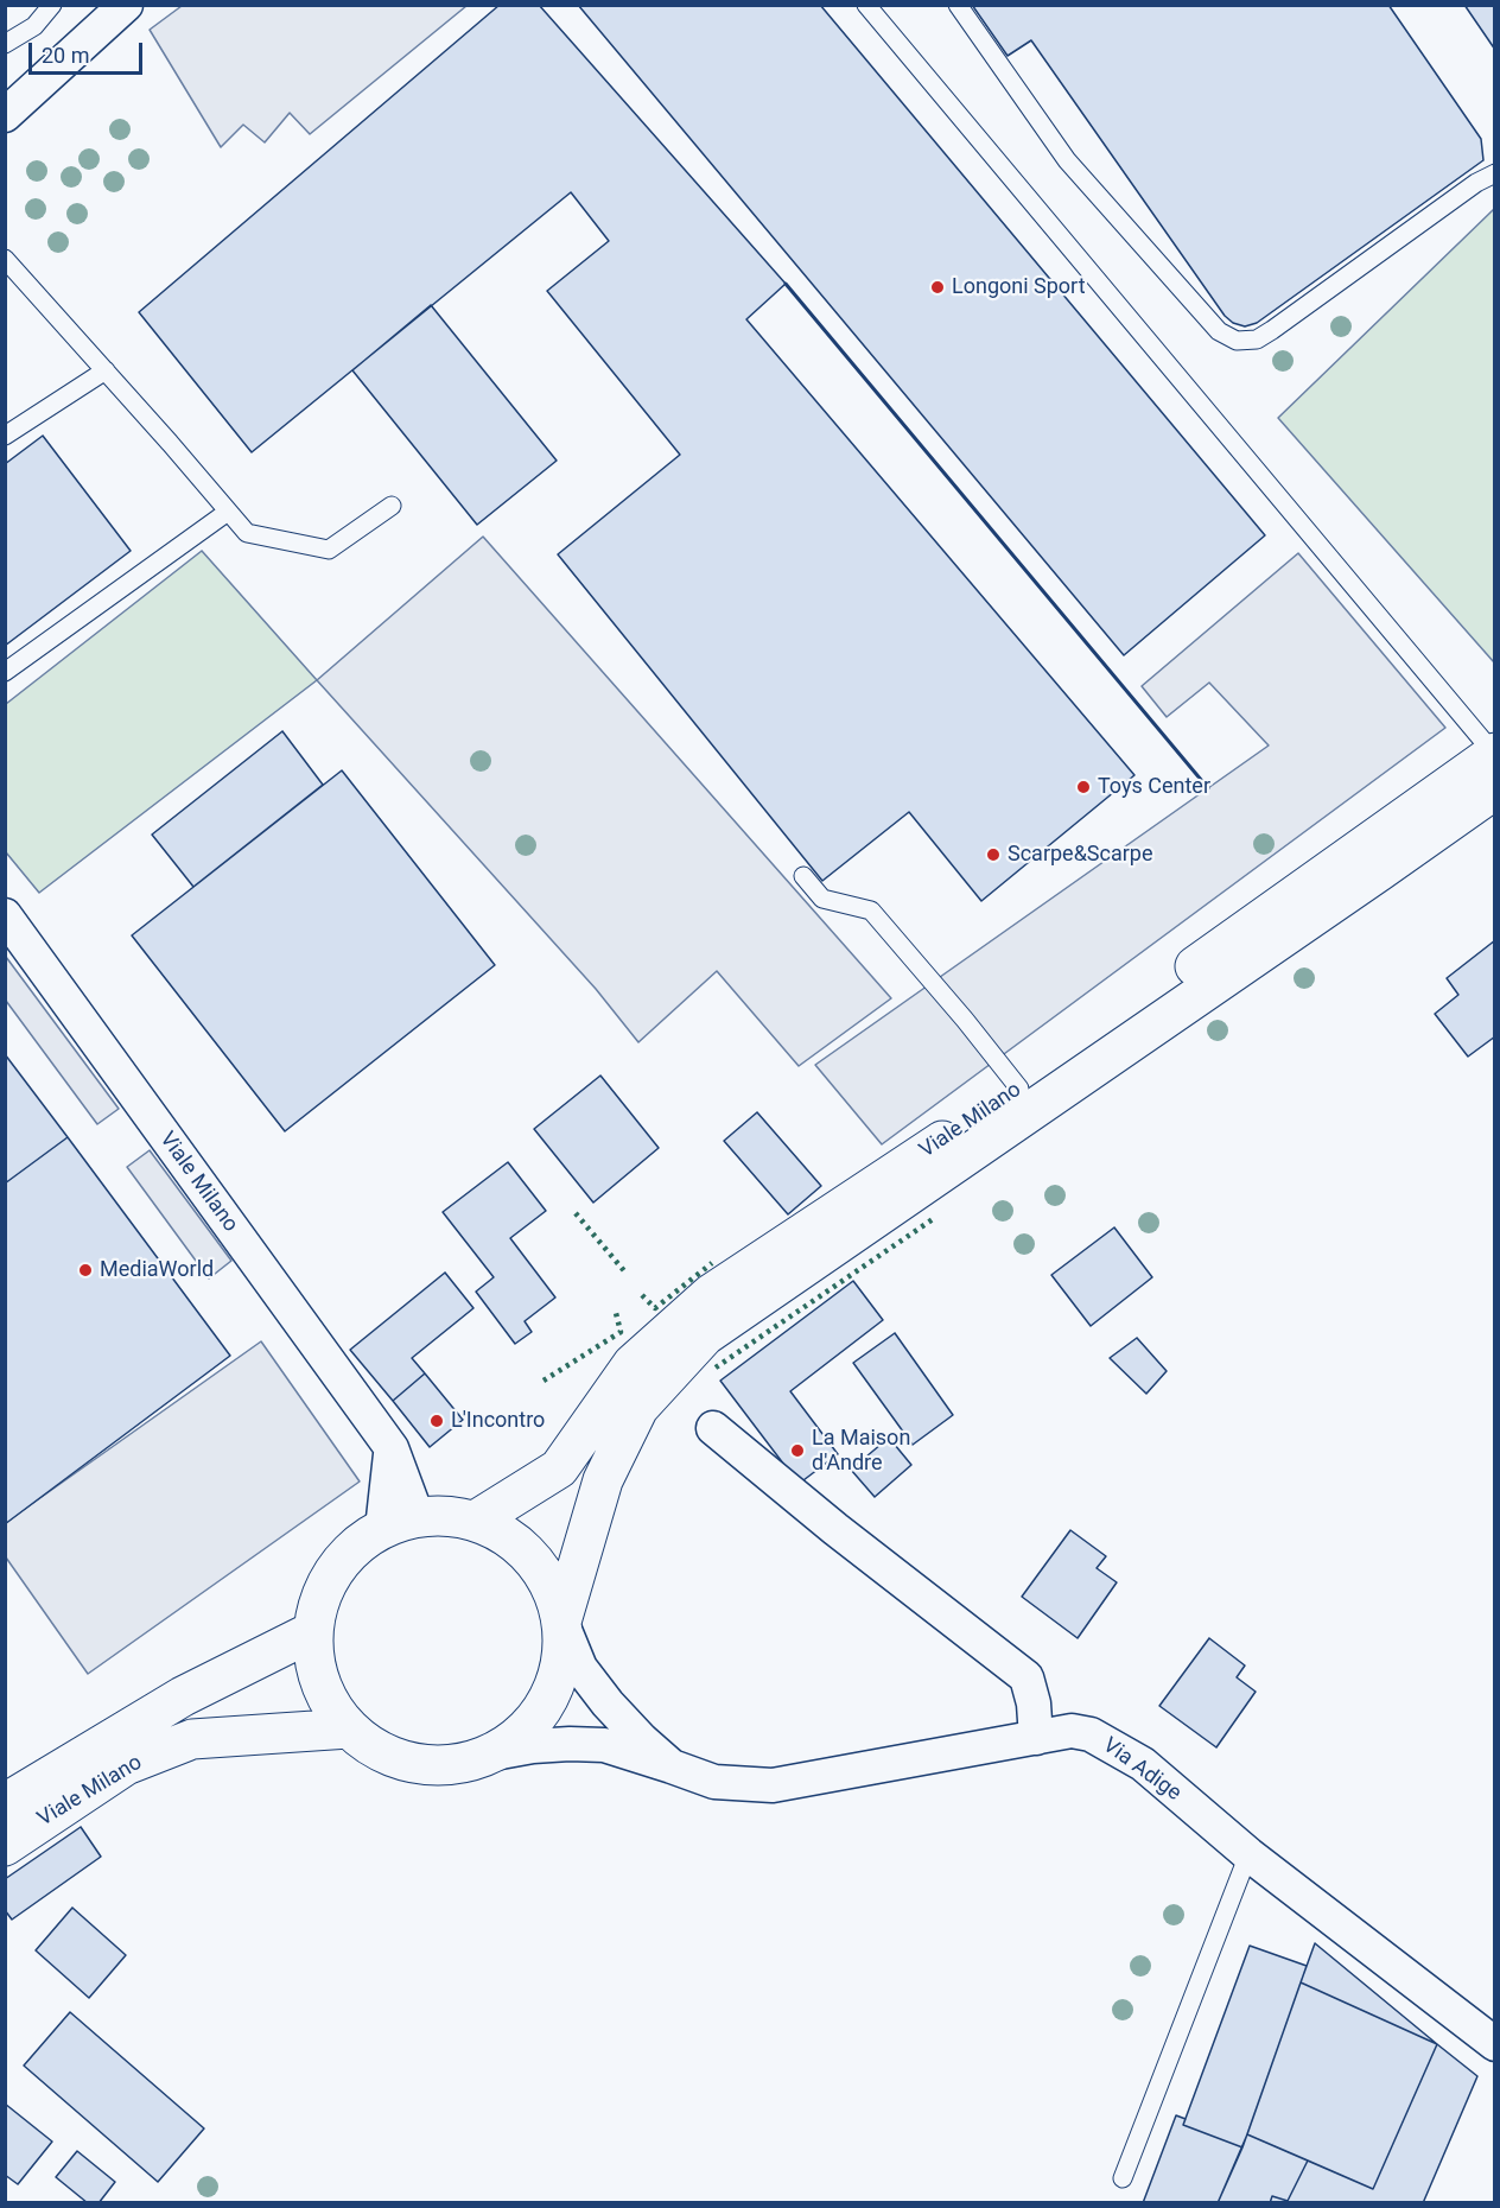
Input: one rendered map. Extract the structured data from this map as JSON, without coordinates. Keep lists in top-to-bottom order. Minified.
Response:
{"streets":{"main road":["Viale Milano"],"street":["Via Adige"]},"crossings":[["Viale Milano","Via Adige"]],"places":["Longoni Sport","Toys Center","Scarpe&Scarpe","MediaWorld","L'Incontro","La Maison d'Andre"],"scale_bar":"20 m"}
